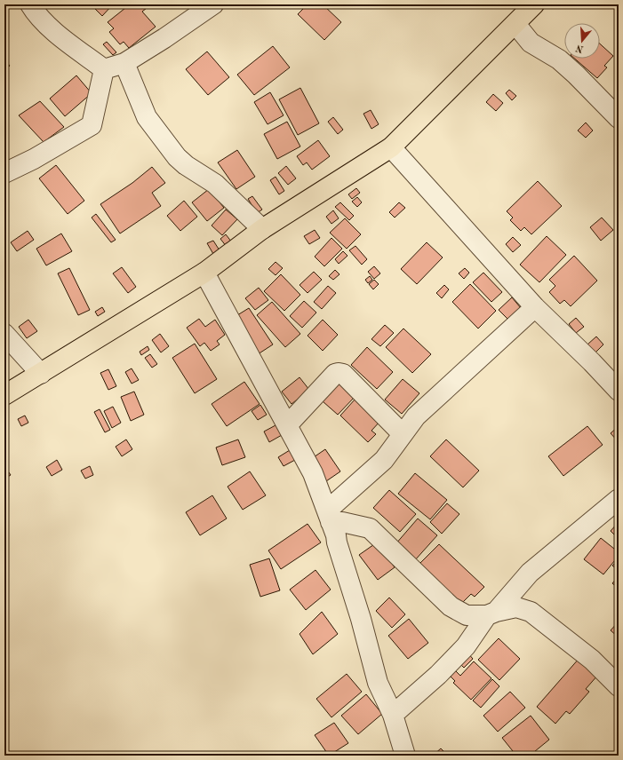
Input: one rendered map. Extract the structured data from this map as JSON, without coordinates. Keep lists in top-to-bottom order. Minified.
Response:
{"north":"bottom"}
